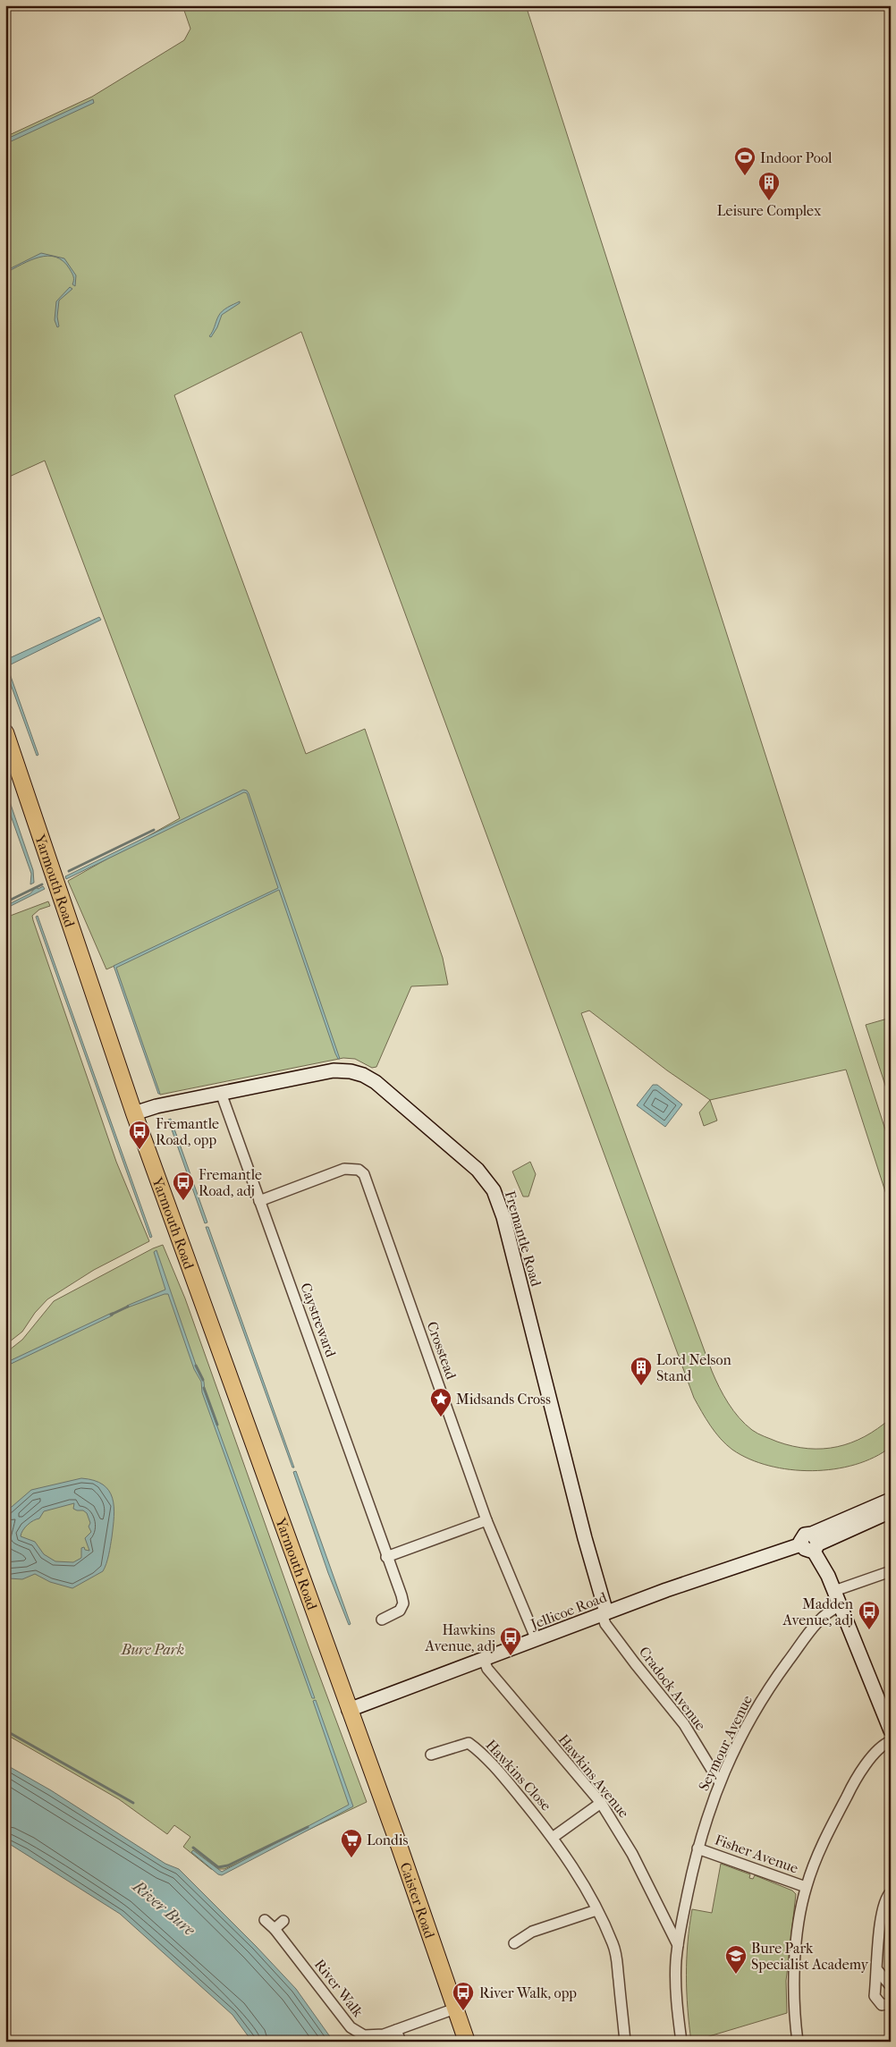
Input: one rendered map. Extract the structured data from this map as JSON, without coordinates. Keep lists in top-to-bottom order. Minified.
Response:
{"streets":{"main road":["Yarmouth Road","Caister Road"],"street":["Fremantle Road","Caystreward","Crosstead","Jellicoe Road","Cradock Avenue","Seymour Avenue","Hawkins Close","Hawkins Avenue","Fisher Avenue","River Walk"]},"crossings":[["Yarmouth Road","Fremantle Road"],["Yarmouth Road","Jellicoe Road"],["Yarmouth Road","Caister Road"],["Fremantle Road","Caystreward"],["Fremantle Road","Jellicoe Road"],["Fremantle Road","Cradock Avenue"],["Caystreward","Crosstead"],["Crosstead","Jellicoe Road"],["Jellicoe Road","Cradock Avenue"],["Jellicoe Road","Hawkins Avenue"],["Jellicoe Road","Caister Road"],["Cradock Avenue","Seymour Avenue"],["Seymour Avenue","Hawkins Avenue"],["Seymour Avenue","Fisher Avenue"],["Caister Road","River Walk"]],"water":["River Bure"],"parks":["Bure Park"],"places":{"sports":["Indoor Pool"],"building":["Leisure Complex","Lord Nelson Stand"],"bus stop":["Fremantle Road, opp","Fremantle Road, adj","Madden Avenue, adj","Hawkins Avenue, adj","River Walk, opp"],"place":["Midsands Cross"],"supermarket":["Londis"],"school or university":["Bure Park Specialist Academy"]}}
